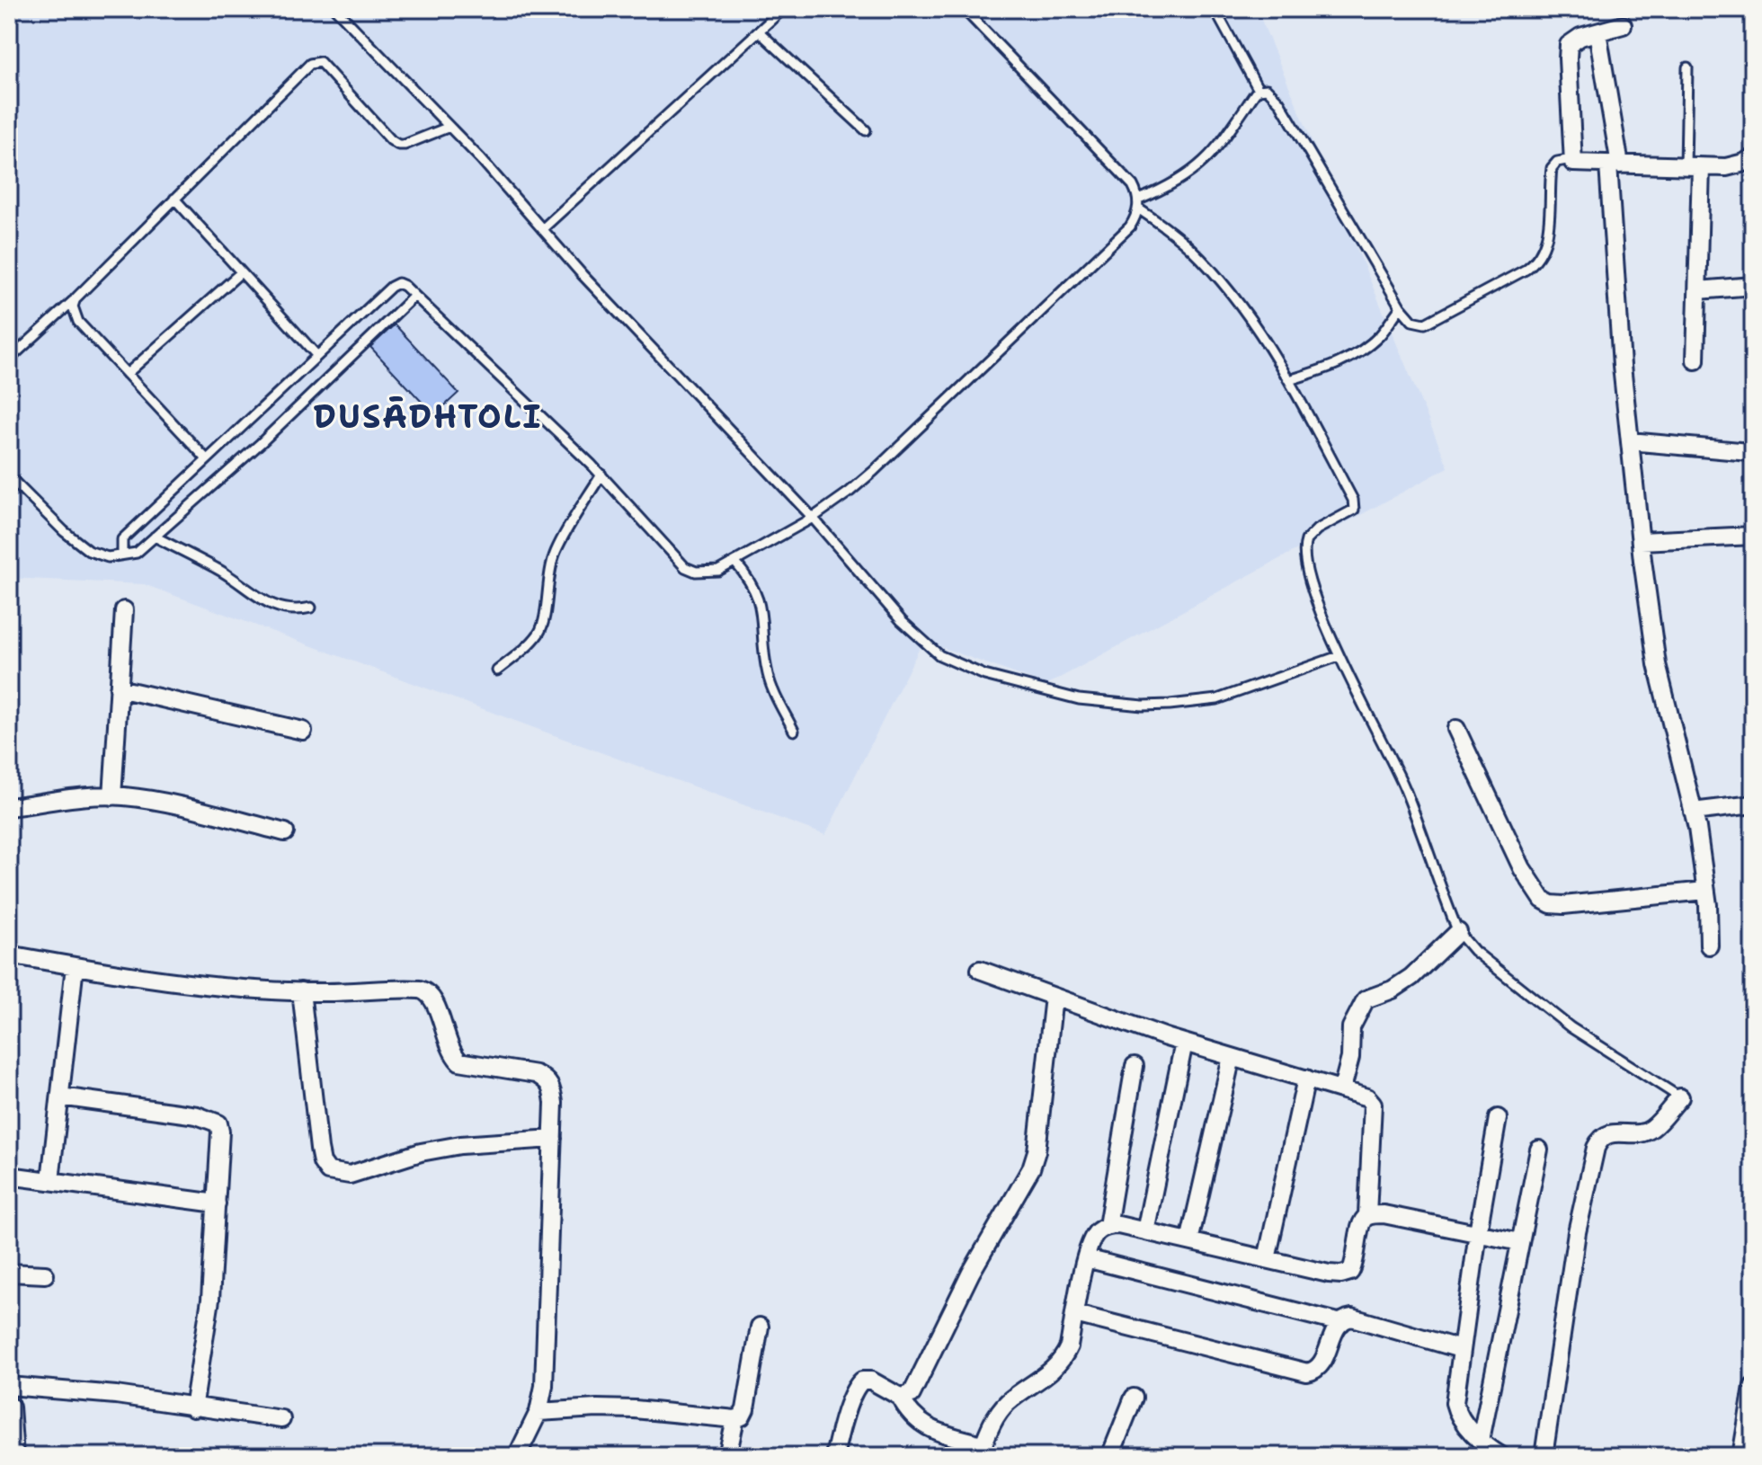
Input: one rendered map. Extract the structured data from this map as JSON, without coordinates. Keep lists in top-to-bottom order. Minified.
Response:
{"districts":["DUSĀDHTOLI"]}
